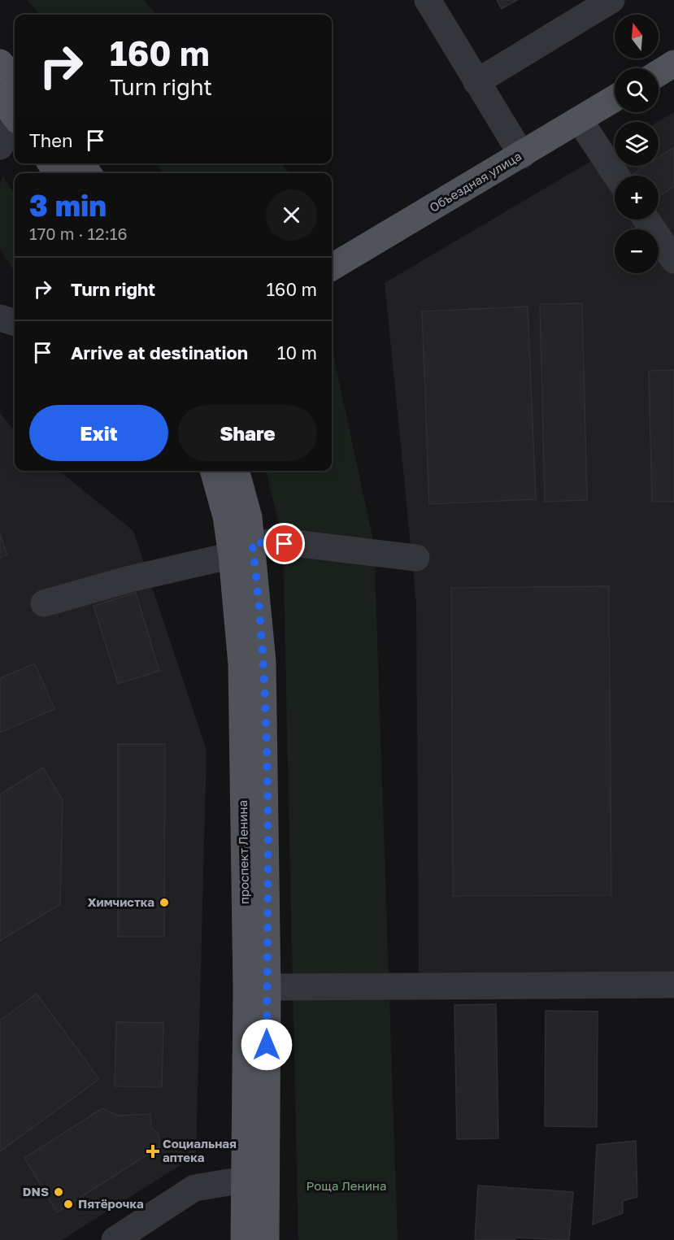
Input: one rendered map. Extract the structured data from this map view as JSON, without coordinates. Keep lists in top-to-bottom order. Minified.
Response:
{"streets":{"main road":["Объездная улица","проспект Ленина"]},"parks":["Роща Ленина"],"places":{"other":["Химчистка","DNS","Пятёрочка"],"health":["Социальная аптека"]},"north":"top","page":{"map_buttons":["+","−"],"turn":["160 m","Turn right"],"then":"Then","heading":["3 min","170 m · 12:16"],"list":[{"name":"Turn right","value":"160 m"},{"name":"Arrive at destination","value":"10 m"}],"buttons":["Exit","Share"]}}
